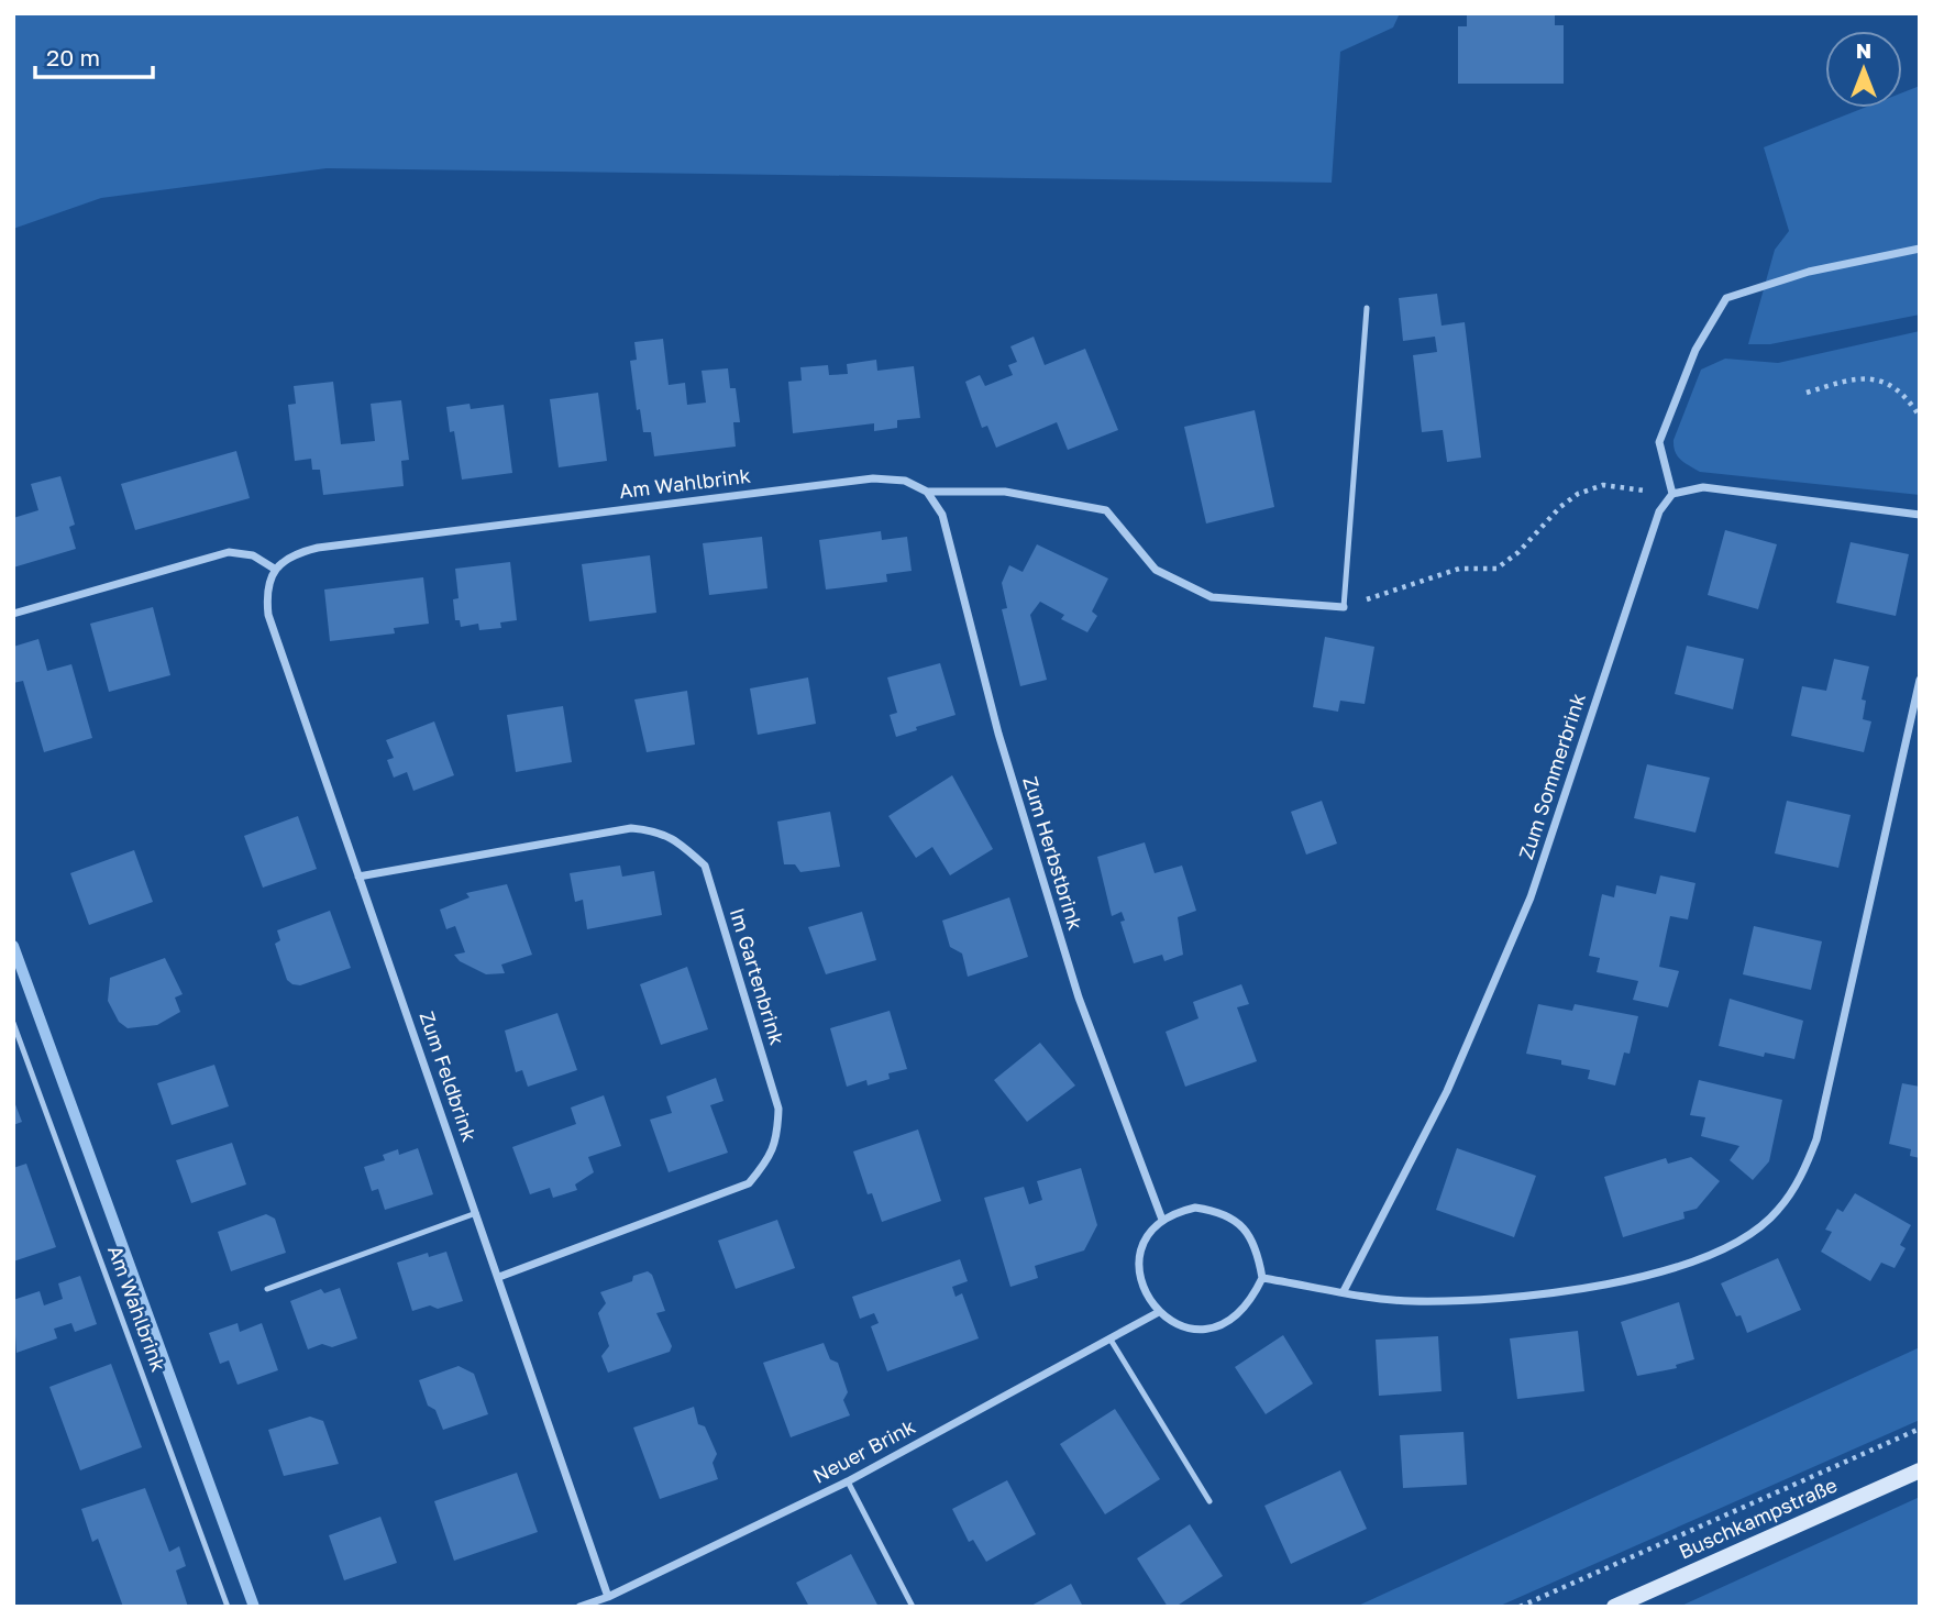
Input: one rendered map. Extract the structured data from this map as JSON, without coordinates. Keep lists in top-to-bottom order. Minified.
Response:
{"streets":{"main road":["Buschkampstraße"],"street":["Am Wahlbrink","Zum Sommerbrink","Zum Herbstbrink","Im Gartenbrink","Zum Feldbrink","Neuer Brink"]},"crossings":[["Am Wahlbrink","Zum Herbstbrink"],["Am Wahlbrink","Zum Feldbrink"],["Zum Herbstbrink","Neuer Brink"],["Im Gartenbrink","Zum Feldbrink"],["Zum Feldbrink","Neuer Brink"]],"scale_bar":"20 m","north":"top"}
